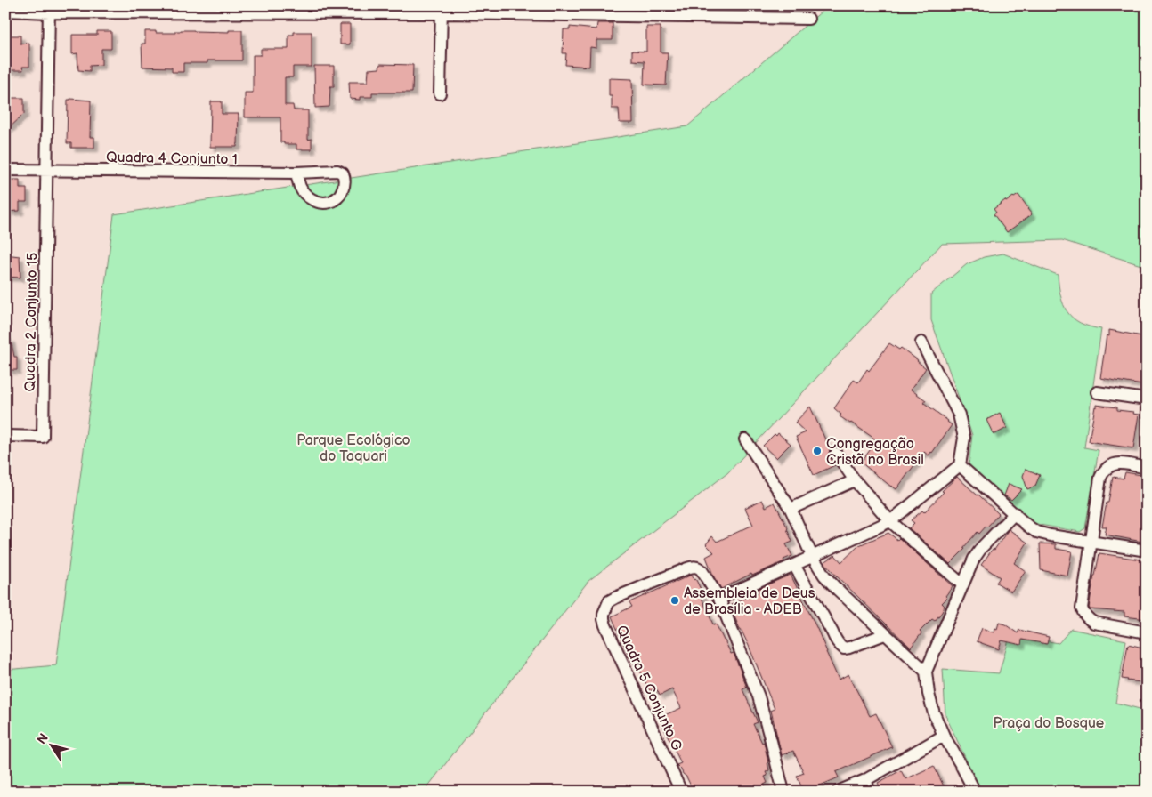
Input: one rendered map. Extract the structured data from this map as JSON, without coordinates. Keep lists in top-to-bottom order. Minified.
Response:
{"streets":{"street":["Quadra 4 Conjunto 1","Quadra 2 Conjunto 15","Quadra 5 Conjunto G"]},"crossings":[["Quadra 4 Conjunto 1","Quadra 2 Conjunto 15"]],"parks":["Parque Ecológico do Taquari","Praça do Bosque"],"places":["Congregação Cristã no Brasil","Assembleia de Deus de Brasília - ADEB"],"north":"top left"}
